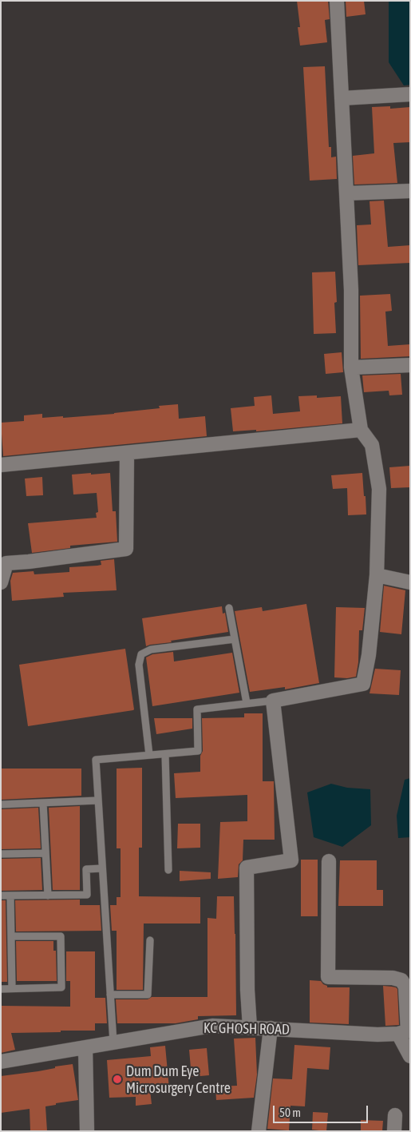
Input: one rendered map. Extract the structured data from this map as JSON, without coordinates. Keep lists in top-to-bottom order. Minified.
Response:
{"streets":{"street":["KC GHOSH ROAD"]},"places":["Dum Dum Eye Microsurgery Centre"],"scale_bar":"50 m"}
